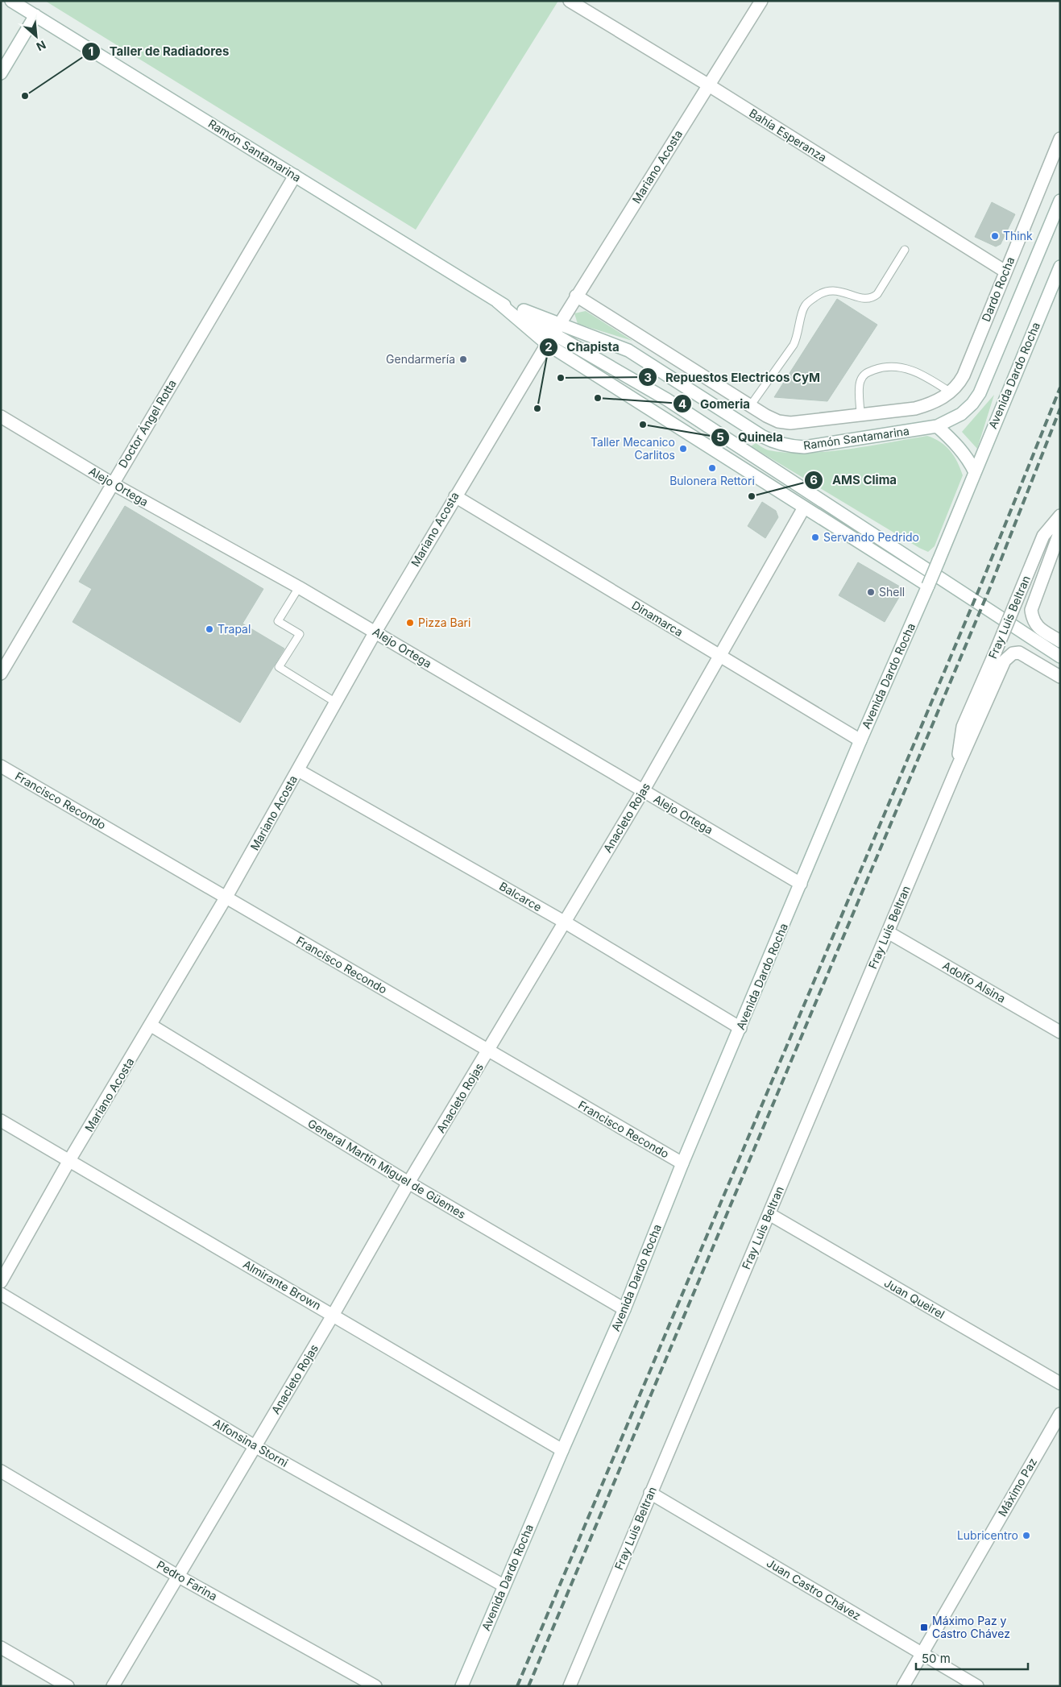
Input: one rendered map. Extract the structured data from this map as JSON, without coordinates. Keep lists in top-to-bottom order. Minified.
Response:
{"streets":{"street":["Bahía Esperanza","Ramón Santamarina","Mariano Acosta","Dardo Rocha","Avenida Dardo Rocha","Doctor Ángel Rotta","Alejo Ortega","Fray Luis Beltran","Dinamarca","Francisco Recondo","Anacleto Rojas","Balcarce","Adolfo Alsina","General Martín Miguel de Güemes","Almirante Brown","Juan Queirel","Alfonsina Storni","Máximo Paz","Pedro Farina","Juan Castro Chávez"]},"crossings":[["Bahía Esperanza","Mariano Acosta"],["Bahía Esperanza","Dardo Rocha"],["Ramón Santamarina","Mariano Acosta"],["Ramón Santamarina","Dardo Rocha"],["Ramón Santamarina","Avenida Dardo Rocha"],["Ramón Santamarina","Doctor Ángel Rotta"],["Ramón Santamarina","Anacleto Rojas"],["Mariano Acosta","Alejo Ortega"],["Mariano Acosta","Dinamarca"],["Mariano Acosta","Francisco Recondo"],["Mariano Acosta","Balcarce"],["Mariano Acosta","General Martín Miguel de Güemes"],["Mariano Acosta","Almirante Brown"],["Avenida Dardo Rocha","Alejo Ortega"],["Avenida Dardo Rocha","Dinamarca"],["Avenida Dardo Rocha","Francisco Recondo"],["Avenida Dardo Rocha","Balcarce"],["Avenida Dardo Rocha","General Martín Miguel de Güemes"],["Avenida Dardo Rocha","Almirante Brown"],["Avenida Dardo Rocha","Alfonsina Storni"],["Doctor Ángel Rotta","Alejo Ortega"],["Alejo Ortega","Anacleto Rojas"],["Fray Luis Beltran","Adolfo Alsina"],["Fray Luis Beltran","Juan Queirel"],["Fray Luis Beltran","Juan Castro Chávez"],["Dinamarca","Anacleto Rojas"],["Francisco Recondo","Anacleto Rojas"],["Anacleto Rojas","Balcarce"],["Anacleto Rojas","General Martín Miguel de Güemes"],["Anacleto Rojas","Almirante Brown"],["Anacleto Rojas","Alfonsina Storni"],["Anacleto Rojas","Pedro Farina"],["Máximo Paz","Juan Castro Chávez"]],"places":{"other":["Taller de Radiadores","Think","Gendarmería","Repuestos Electricos CyM","Gomeria","Chapista","Quinela","Taller Mecanico Carlitos","Bulonera Rettori","AMS Clima","Servando Pedrido","Shell","Pizza Bari","Trapal","Lubricentro"],"transit":["Máximo Paz y Castro Chávez"]},"scale_bar":"50 m","north":"bottom right"}
